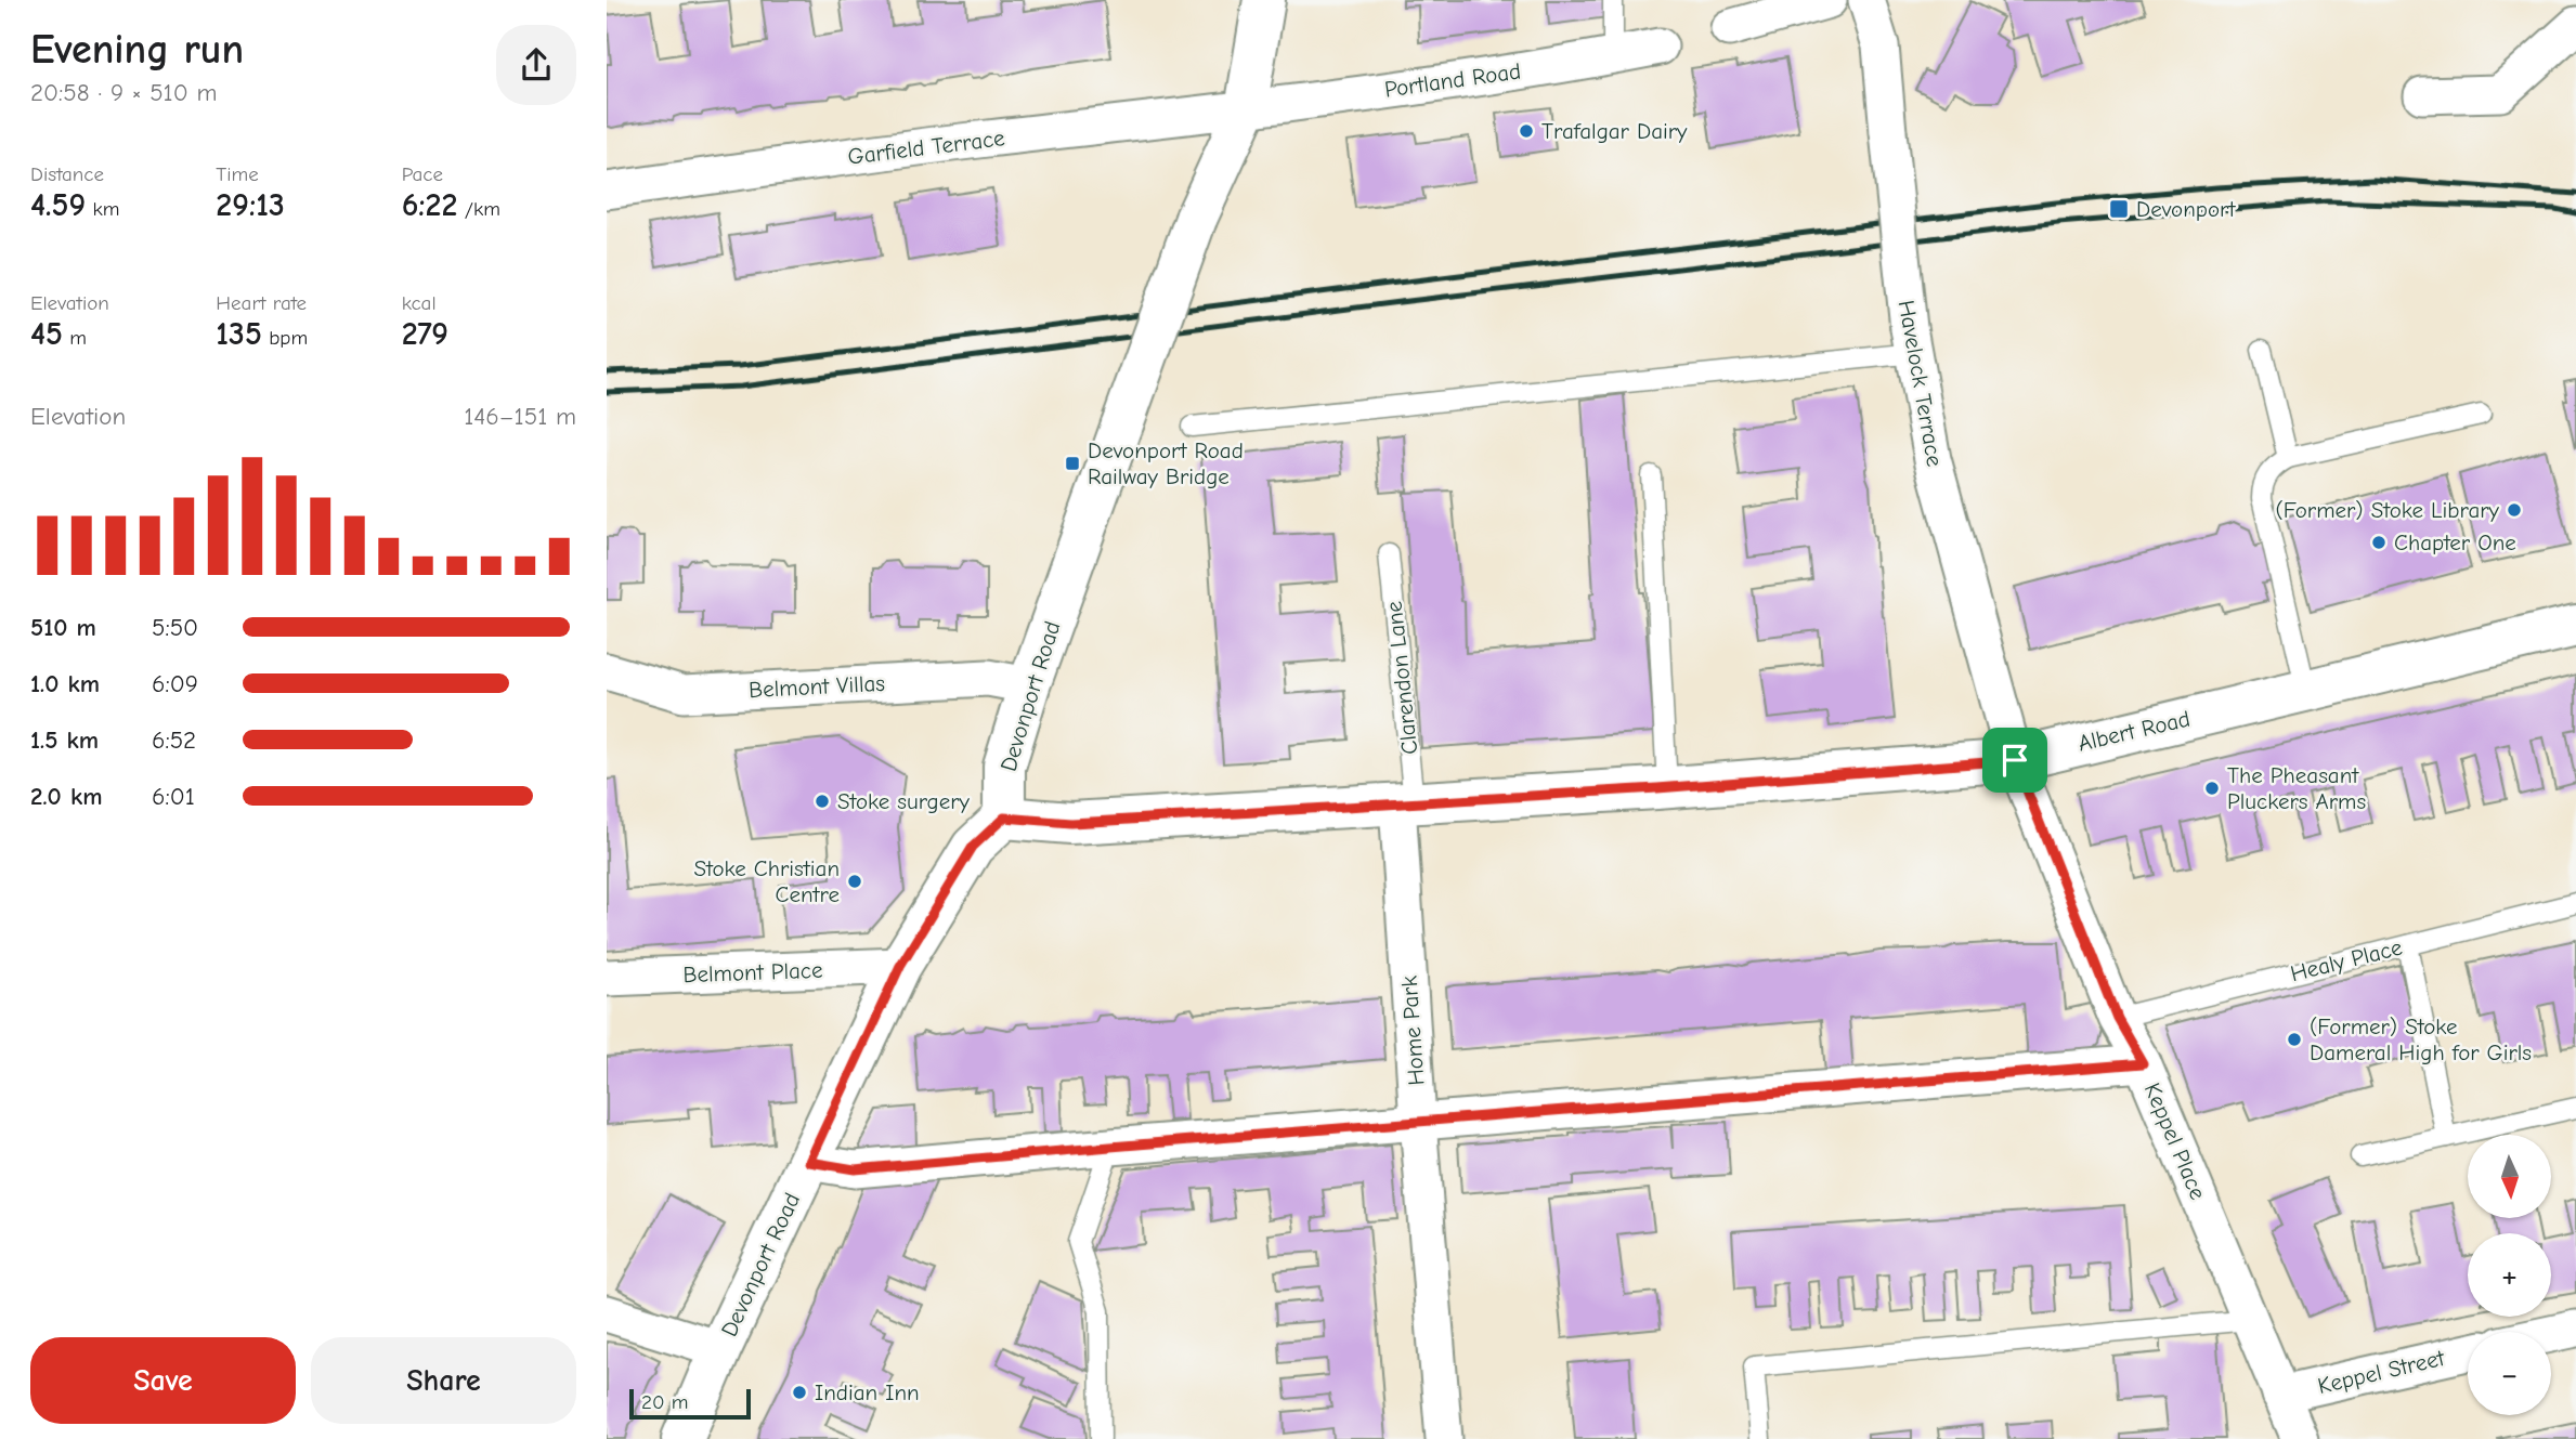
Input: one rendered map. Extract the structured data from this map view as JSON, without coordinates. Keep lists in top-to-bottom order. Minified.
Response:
{"streets":{"main road":["Devonport Road","Albert Road"],"street":["Portland Road","Garfield Terrace","Havelock Terrace","Belmont Villas","Belmont Place","Home Park","Keppel Place","Keppel Street"],"lane":["Clarendon Lane","Healy Place"]},"crossings":[["Portland Road","Garfield Terrace"],["Portland Road","Devonport Road"],["Garfield Terrace","Devonport Road"],["Havelock Terrace","Albert Road"],["Havelock Terrace","Keppel Place"],["Clarendon Lane","Albert Road"],["Clarendon Lane","Home Park"],["Belmont Villas","Devonport Road"],["Devonport Road","Albert Road"],["Devonport Road","Belmont Place"],["Albert Road","Home Park"],["Albert Road","Keppel Place"],["Healy Place","Keppel Place"],["Keppel Place","Keppel Street"]],"places":{"other":["Trafalgar Dairy","(Former) Stoke Library","Chapter One","The Pheasant Pluckers Arms","Stoke surgery","Stoke Christian Centre","(Former) Stoke Dameral High for Girls","Indian Inn"],"transit":["Devonport","Devonport Road Railway Bridge"]},"scale_bar":"20 m","north":"bottom","page":{"heading":["Evening run","20:58 · 9 × 510 m"],"stats":[["Distance","4.59 km"],["Time","29:13"],["Pace","6:22 /km"],["Elevation","45 m"],["Heart rate","135 bpm"],["kcal","279"]],"chart":["Elevation","146–151 m"],"list":[{"name":"510 m","note":"5:50"},{"name":"1.0 km","note":"6:09"},{"name":"1.5 km","note":"6:52"},{"name":"2.0 km","note":"6:01"}],"map_buttons":["+","−"],"buttons":["Save","Share"],"scale":"20 m"}}
